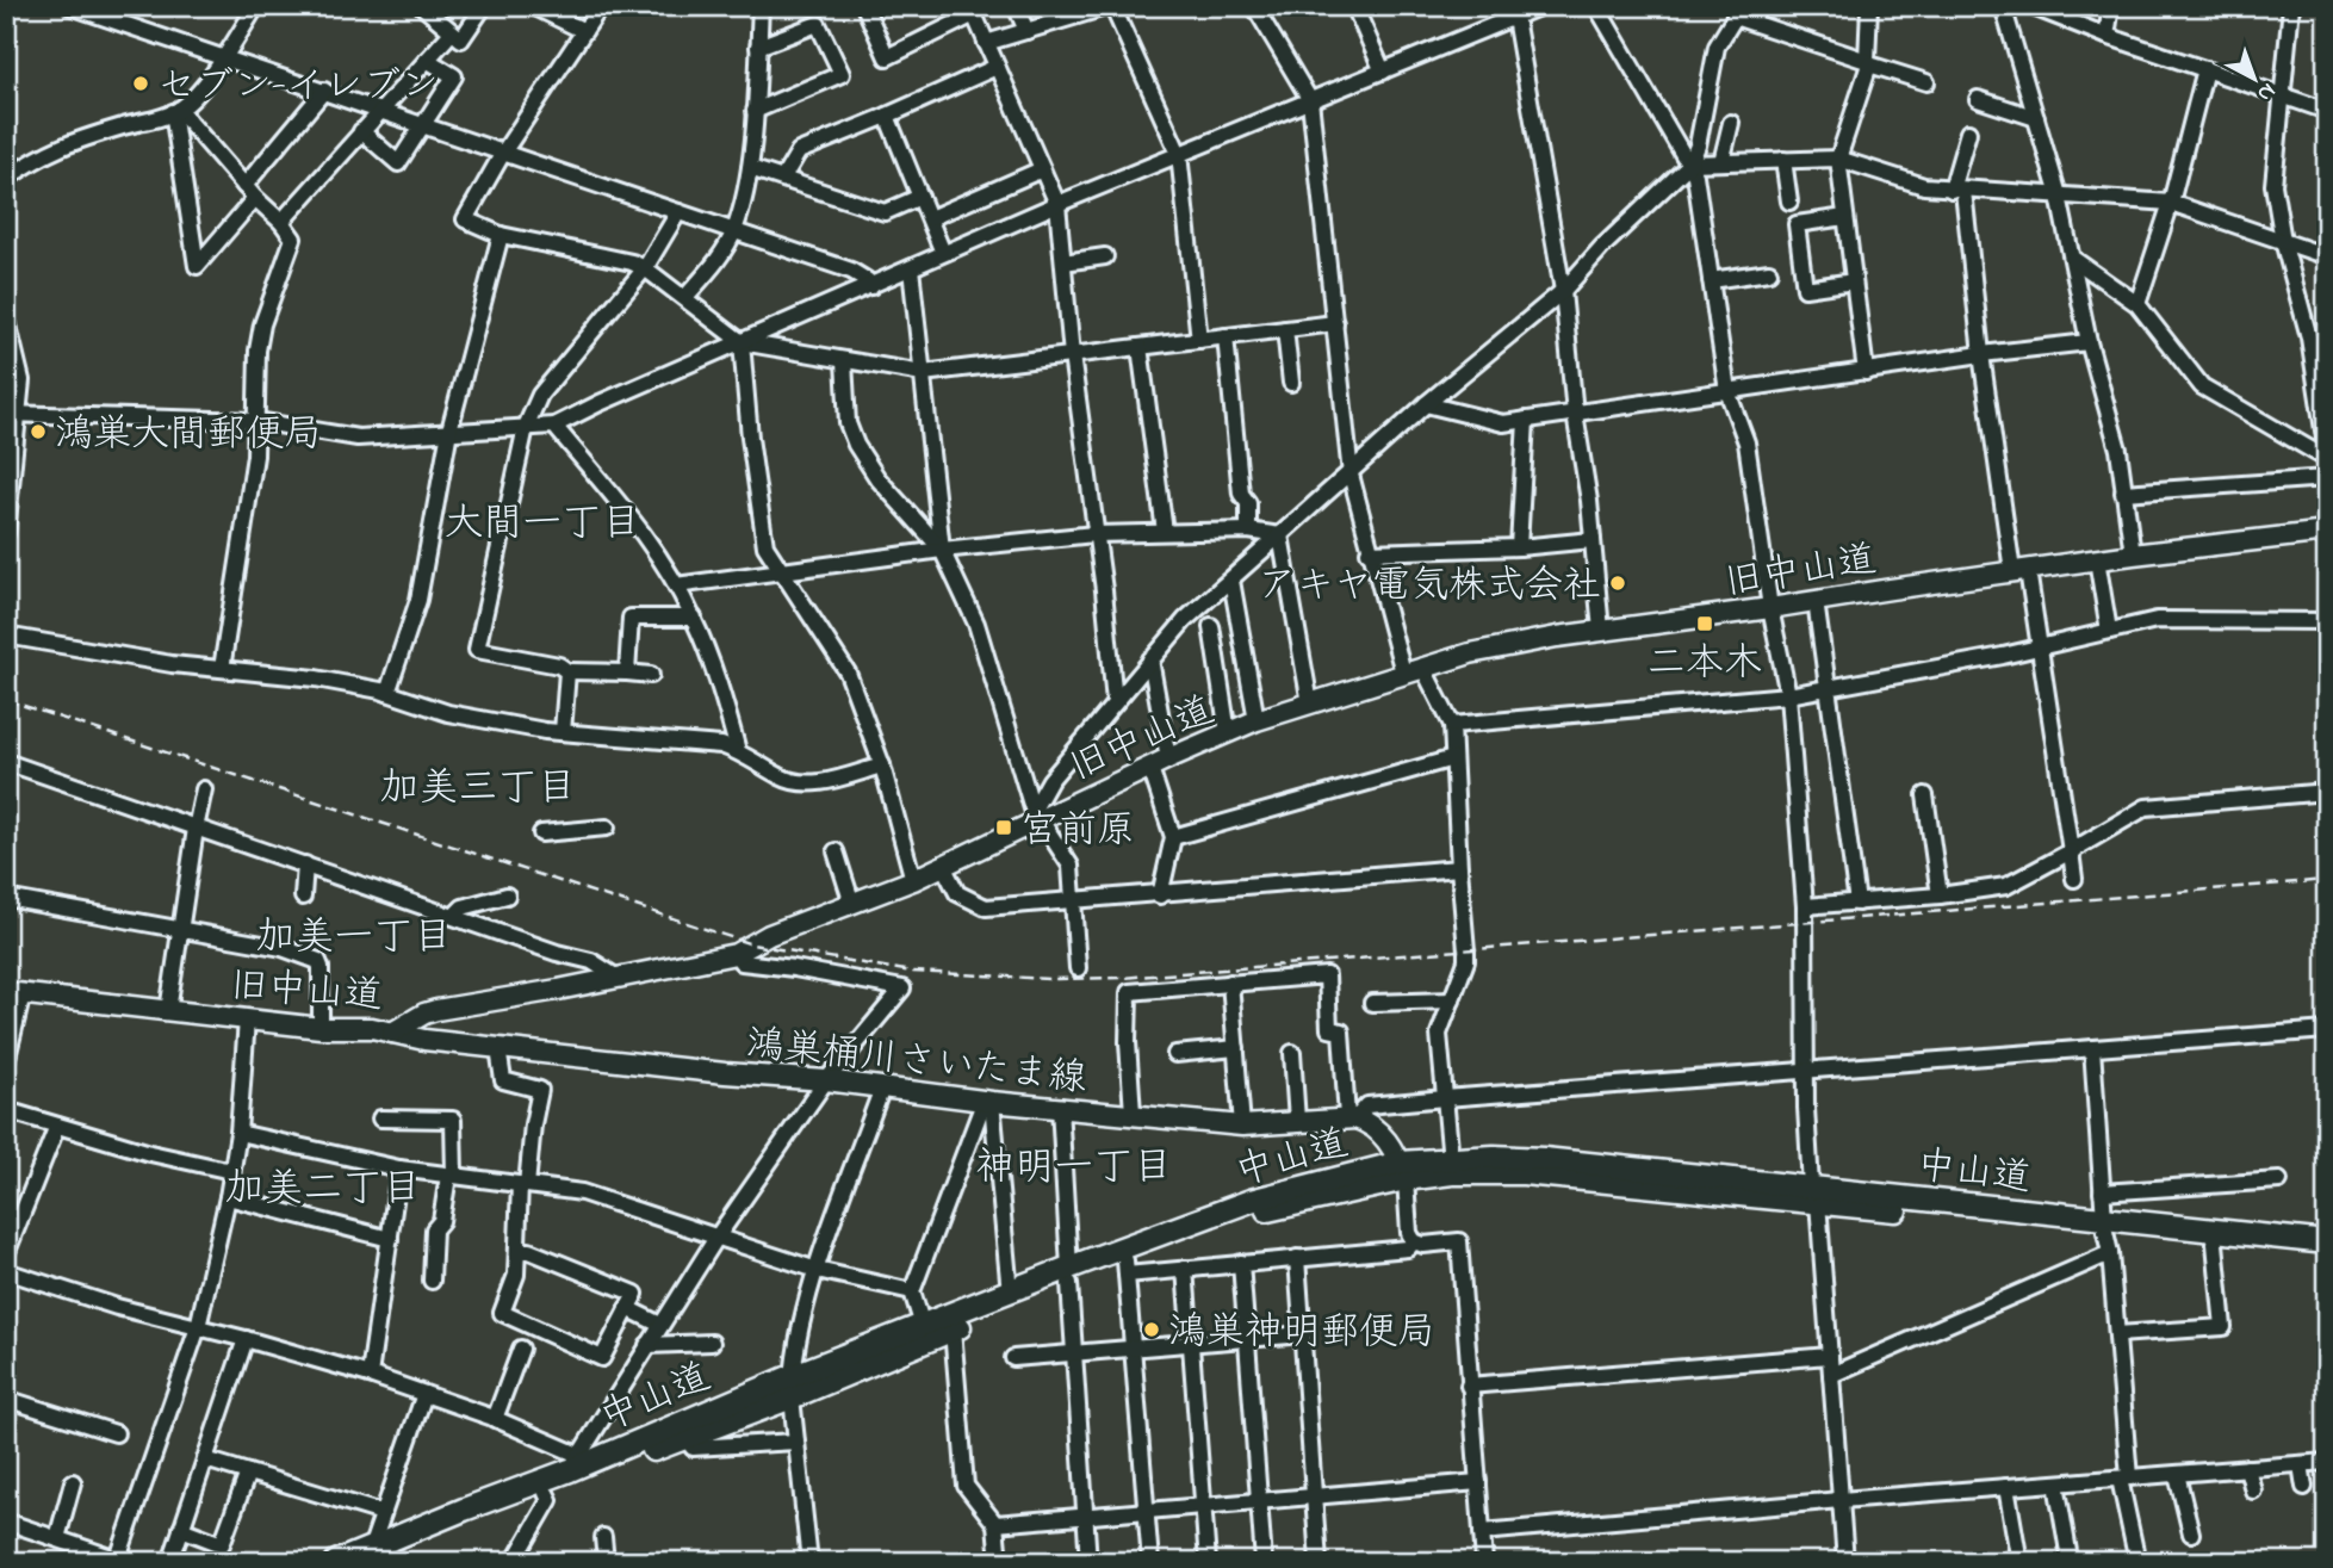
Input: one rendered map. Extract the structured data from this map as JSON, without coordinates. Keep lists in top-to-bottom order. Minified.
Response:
{"streets":{"highway":["中山道"],"main road":["旧中山道","鴻巣桶川さいたま線"]},"crossings":[["旧中山道","鴻巣桶川さいたま線"]],"districts":["大間一丁目","加美三丁目","加美一丁目","神明一丁目","加美二丁目"],"places":{"other":["セブン-イレブン","鴻巣大間郵便局","アキヤ電気株式会社","鴻巣神明郵便局"],"transit":["二本木","宮前原"]},"north":"bottom right"}
